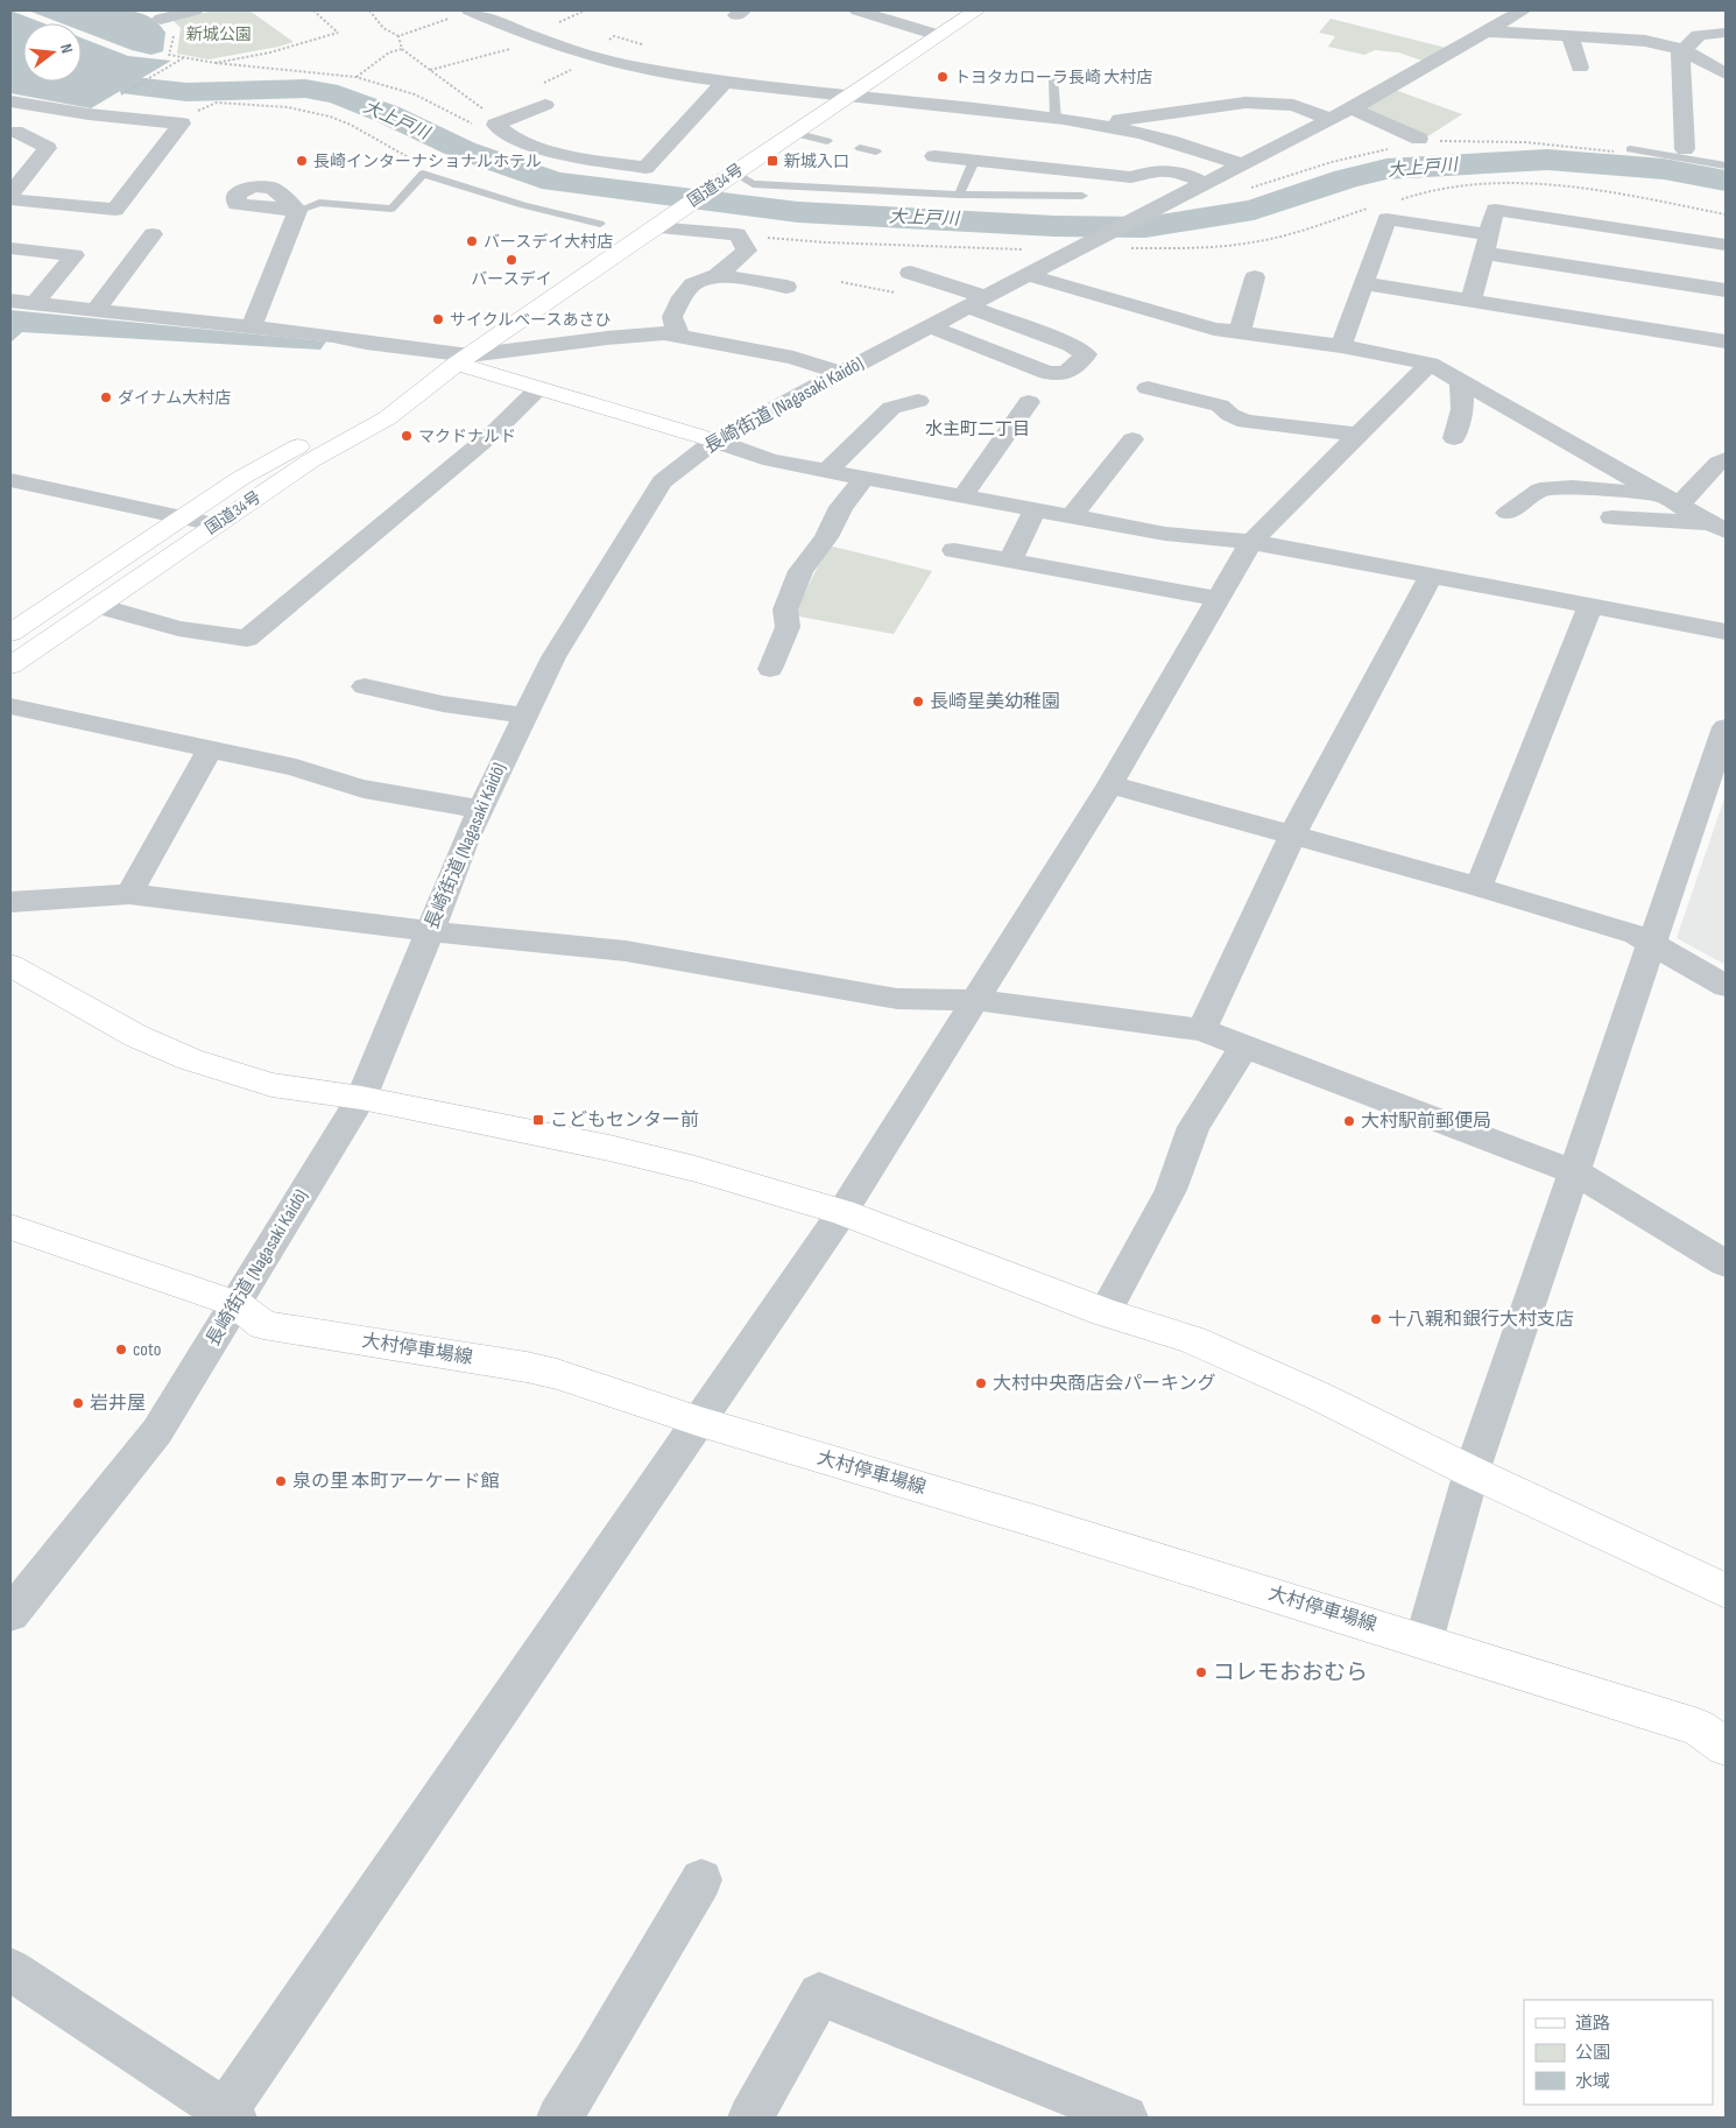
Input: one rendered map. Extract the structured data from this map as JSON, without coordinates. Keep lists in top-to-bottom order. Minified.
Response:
{"streets":{"main road":["国道34号","大村停車場線"],"street":["長崎街道 (Nagasaki Kaidō)"]},"crossings":[["長崎街道 (Nagasaki Kaidō)","大村停車場線"]],"districts":["水主町二丁目"],"water":["大上戸川"],"parks":["新城公園"],"places":{"other":["トヨタカローラ長崎 大村店","長崎インターナショナルホテル","バースデイ大村店","バースデイ","サイクルベースあさひ","ダイナム大村店","マクドナルド","長崎星美幼稚園","大村駅前郵便局","十八親和銀行大村支店","coto","大村中央商店会パーキング","岩井屋","泉の里 本町アーケード館","コレモおおむら"],"transit":["新城入口","こどもセンター前"]},"legend":["道路","公園","水域"],"north":"right"}
